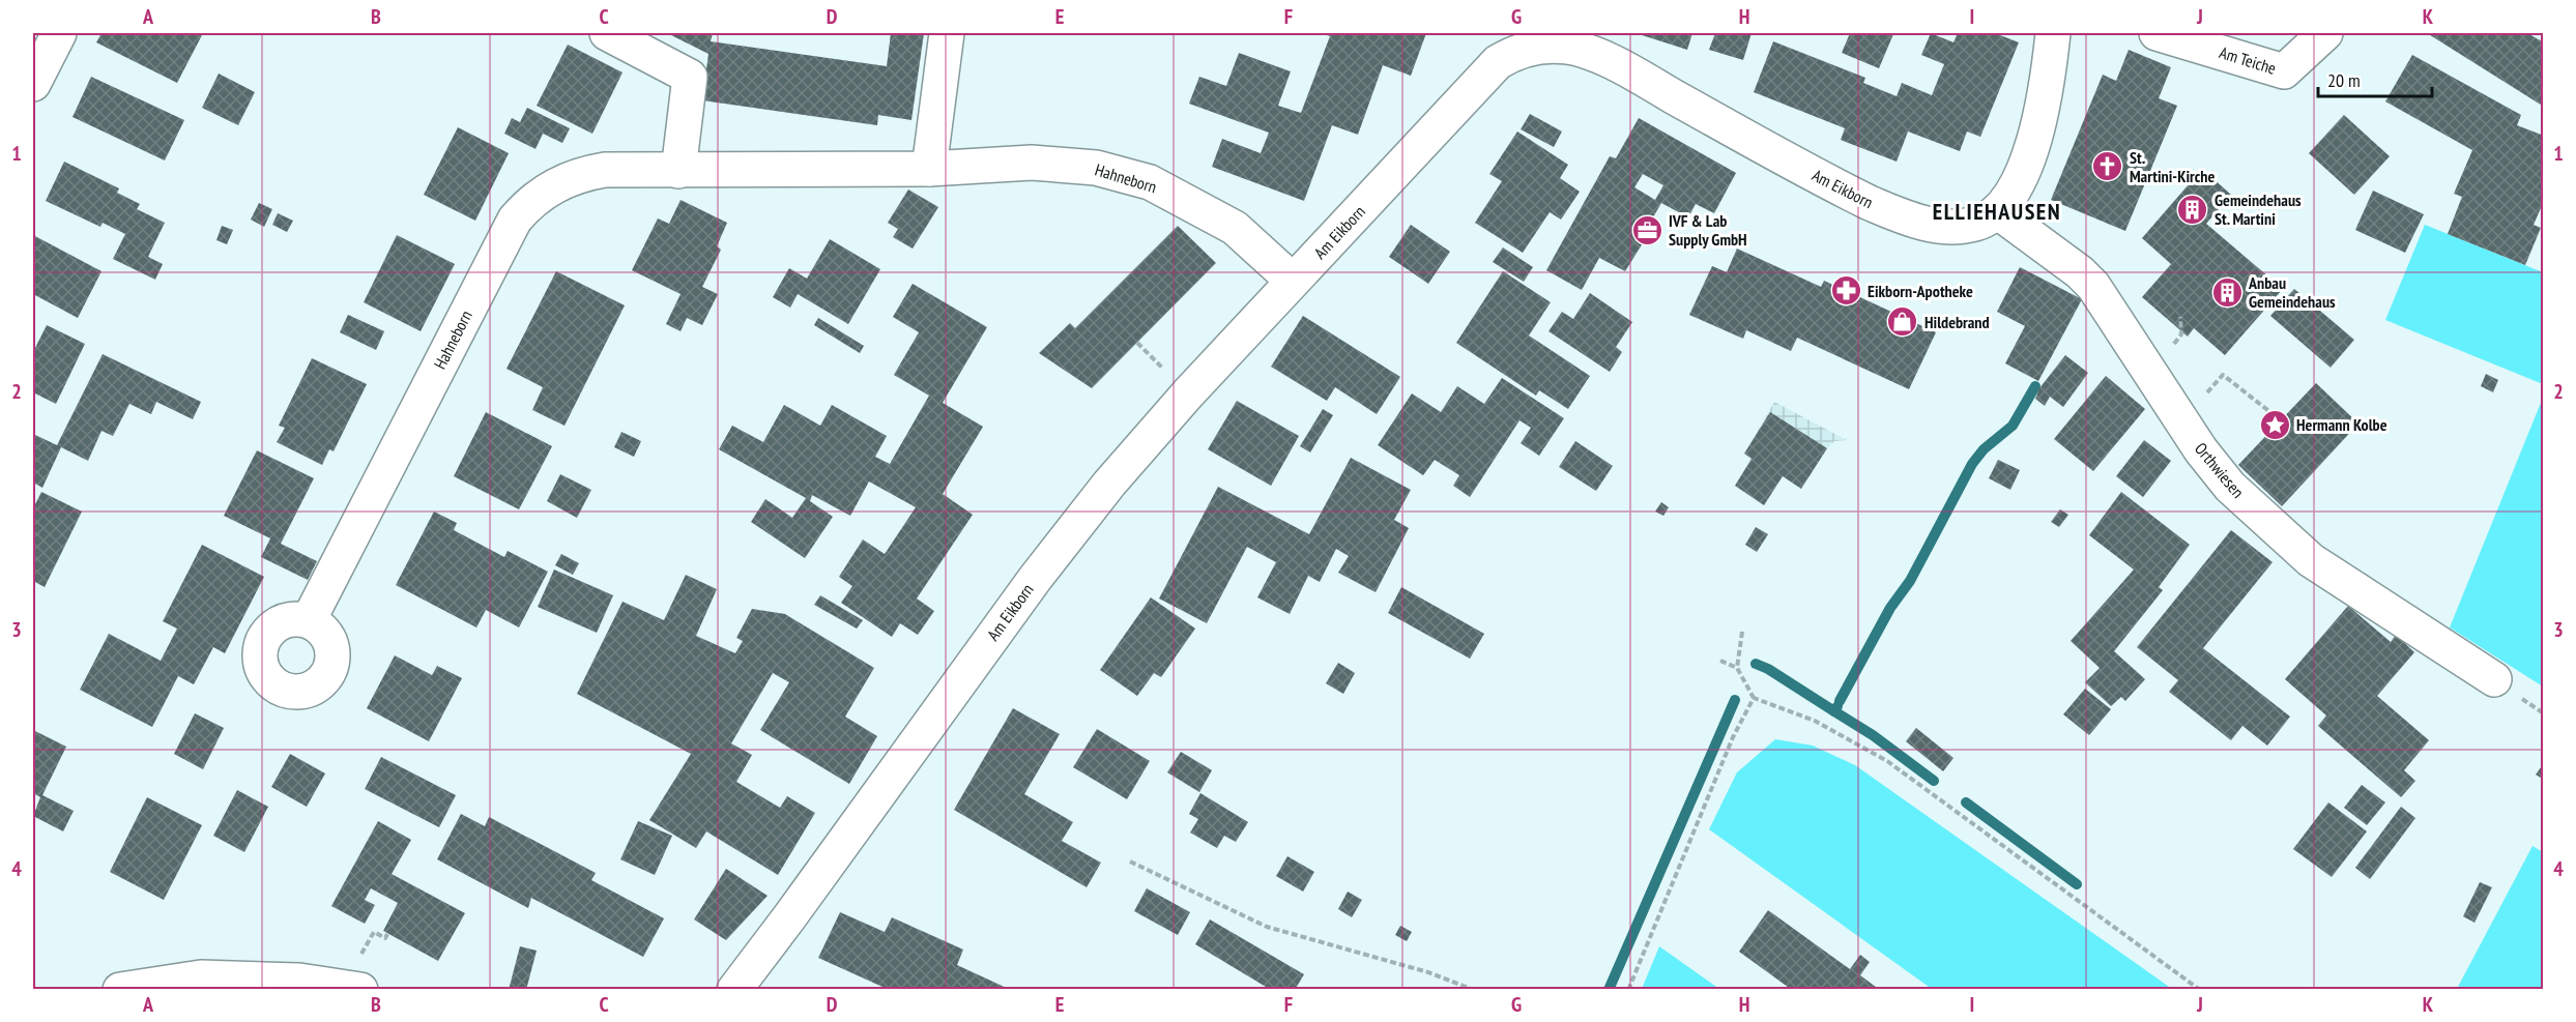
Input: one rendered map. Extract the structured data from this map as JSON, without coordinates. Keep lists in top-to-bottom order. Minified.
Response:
{"streets":{"street":["Am Teiche","Hahneborn","Am Eikborn","Orthwiesen"]},"crossings":[["Hahneborn","Am Eikborn"],["Am Eikborn","Orthwiesen"]],"districts":["ELLIEHAUSEN"],"places":{"church":["St. Martini-Kirche"],"building":["Gemeindehaus St. Martini","Anbau Gemeindehaus"],"office":["IVF & Lab Supply GmbH"],"pharmacy":["Eikborn-Apotheke"],"shop":["Hildebrand"],"place":["Hermann Kolbe"]},"scale_bar":"20 m","grid":{"columns":["A","B","C","D","E","F","G","H","I","J","K"],"rows":["1","2","3","4"]}}
